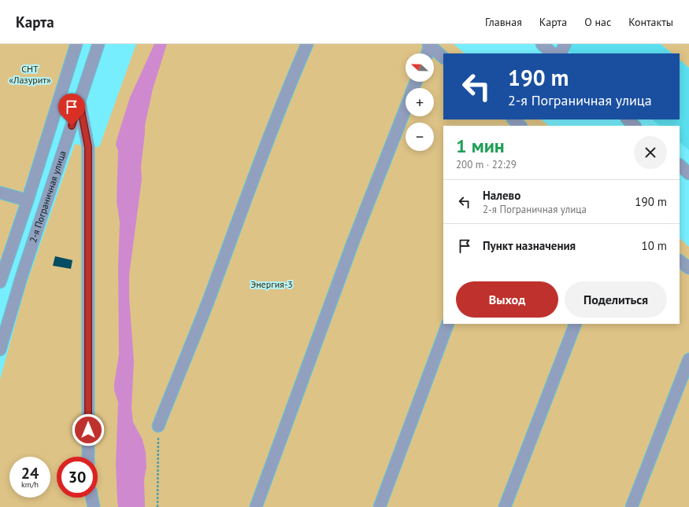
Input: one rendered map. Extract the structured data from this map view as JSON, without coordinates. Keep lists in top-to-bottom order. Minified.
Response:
{"streets":{"street":["2-я Пограничная улица"]},"parks":["СНТ «Лазурит»","Энергия-3"],"north":"left","page":{"header":"Карта","nav":["Главная","Карта","О нас","Контакты"],"map_buttons":["+","−"],"turn":["190 m","2-я Пограничная улица"],"heading":["1 мин","200 m · 22:29"],"list":[{"name":"Налево","note":"2-я Пограничная улица","value":"190 m"},{"name":"Пункт назначения","value":"10 m"}],"buttons":["Выход","Поделиться"],"speed":"24 km/h","limit":"30"}}
